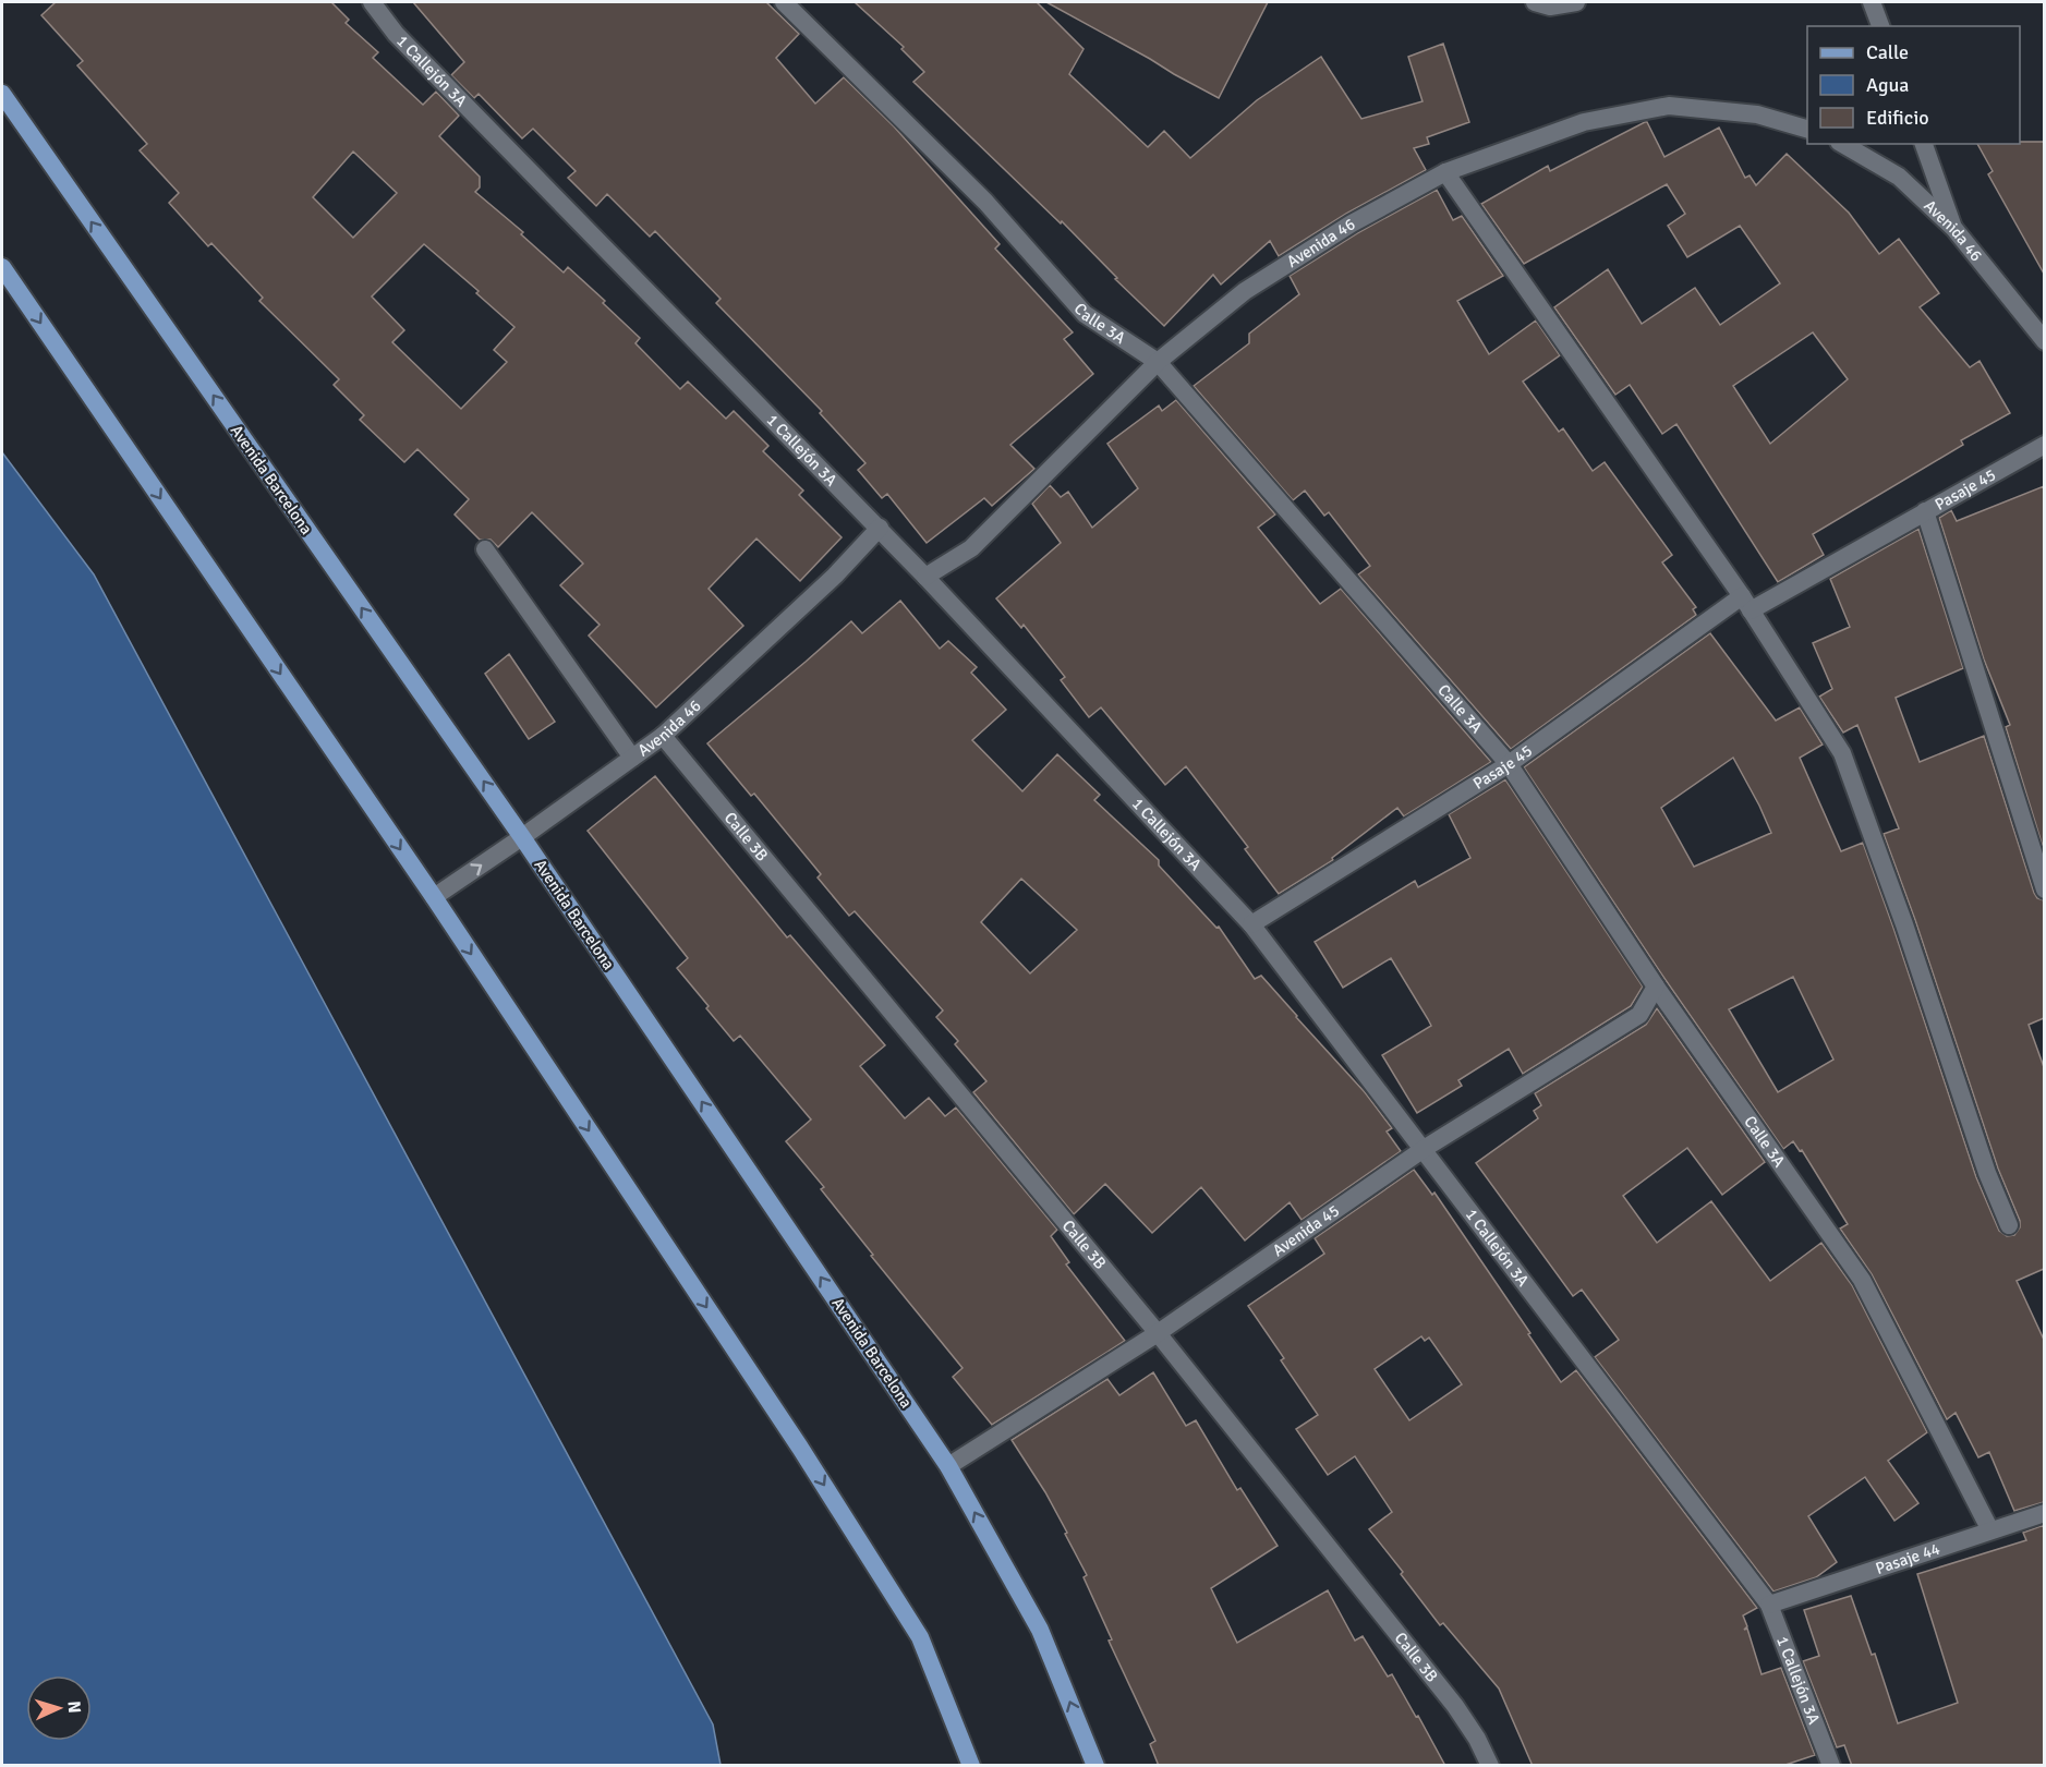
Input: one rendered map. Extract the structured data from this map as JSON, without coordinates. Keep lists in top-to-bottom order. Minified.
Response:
{"streets":{"main road":["Avenida Barcelona"],"street":["1 Callejón 3A","Avenida 46","Calle 3A","Pasaje 45","Calle 3B","Avenida 45","Pasaje 44"]},"crossings":[["1 Callejón 3A","Avenida 46"],["1 Callejón 3A","Pasaje 45"],["1 Callejón 3A","Avenida 45"],["1 Callejón 3A","Pasaje 44"],["Avenida 46","Calle 3A"],["Avenida 46","Avenida Barcelona"],["Avenida 46","Calle 3B"],["Calle 3A","Pasaje 45"],["Calle 3A","Avenida 45"],["Calle 3A","Pasaje 44"],["Avenida Barcelona","Avenida 45"],["Calle 3B","Avenida 45"]],"legend":["Calle","Agua","Edificio"],"north":"right"}
